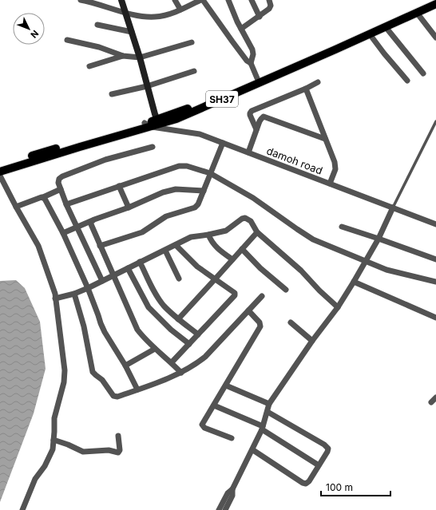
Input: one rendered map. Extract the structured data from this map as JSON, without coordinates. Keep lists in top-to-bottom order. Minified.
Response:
{"streets":{"main road":["SH37"],"street":["damoh road"]},"crossings":[["SH37","damoh road"]],"scale_bar":"100 m","north":"bottom right"}
